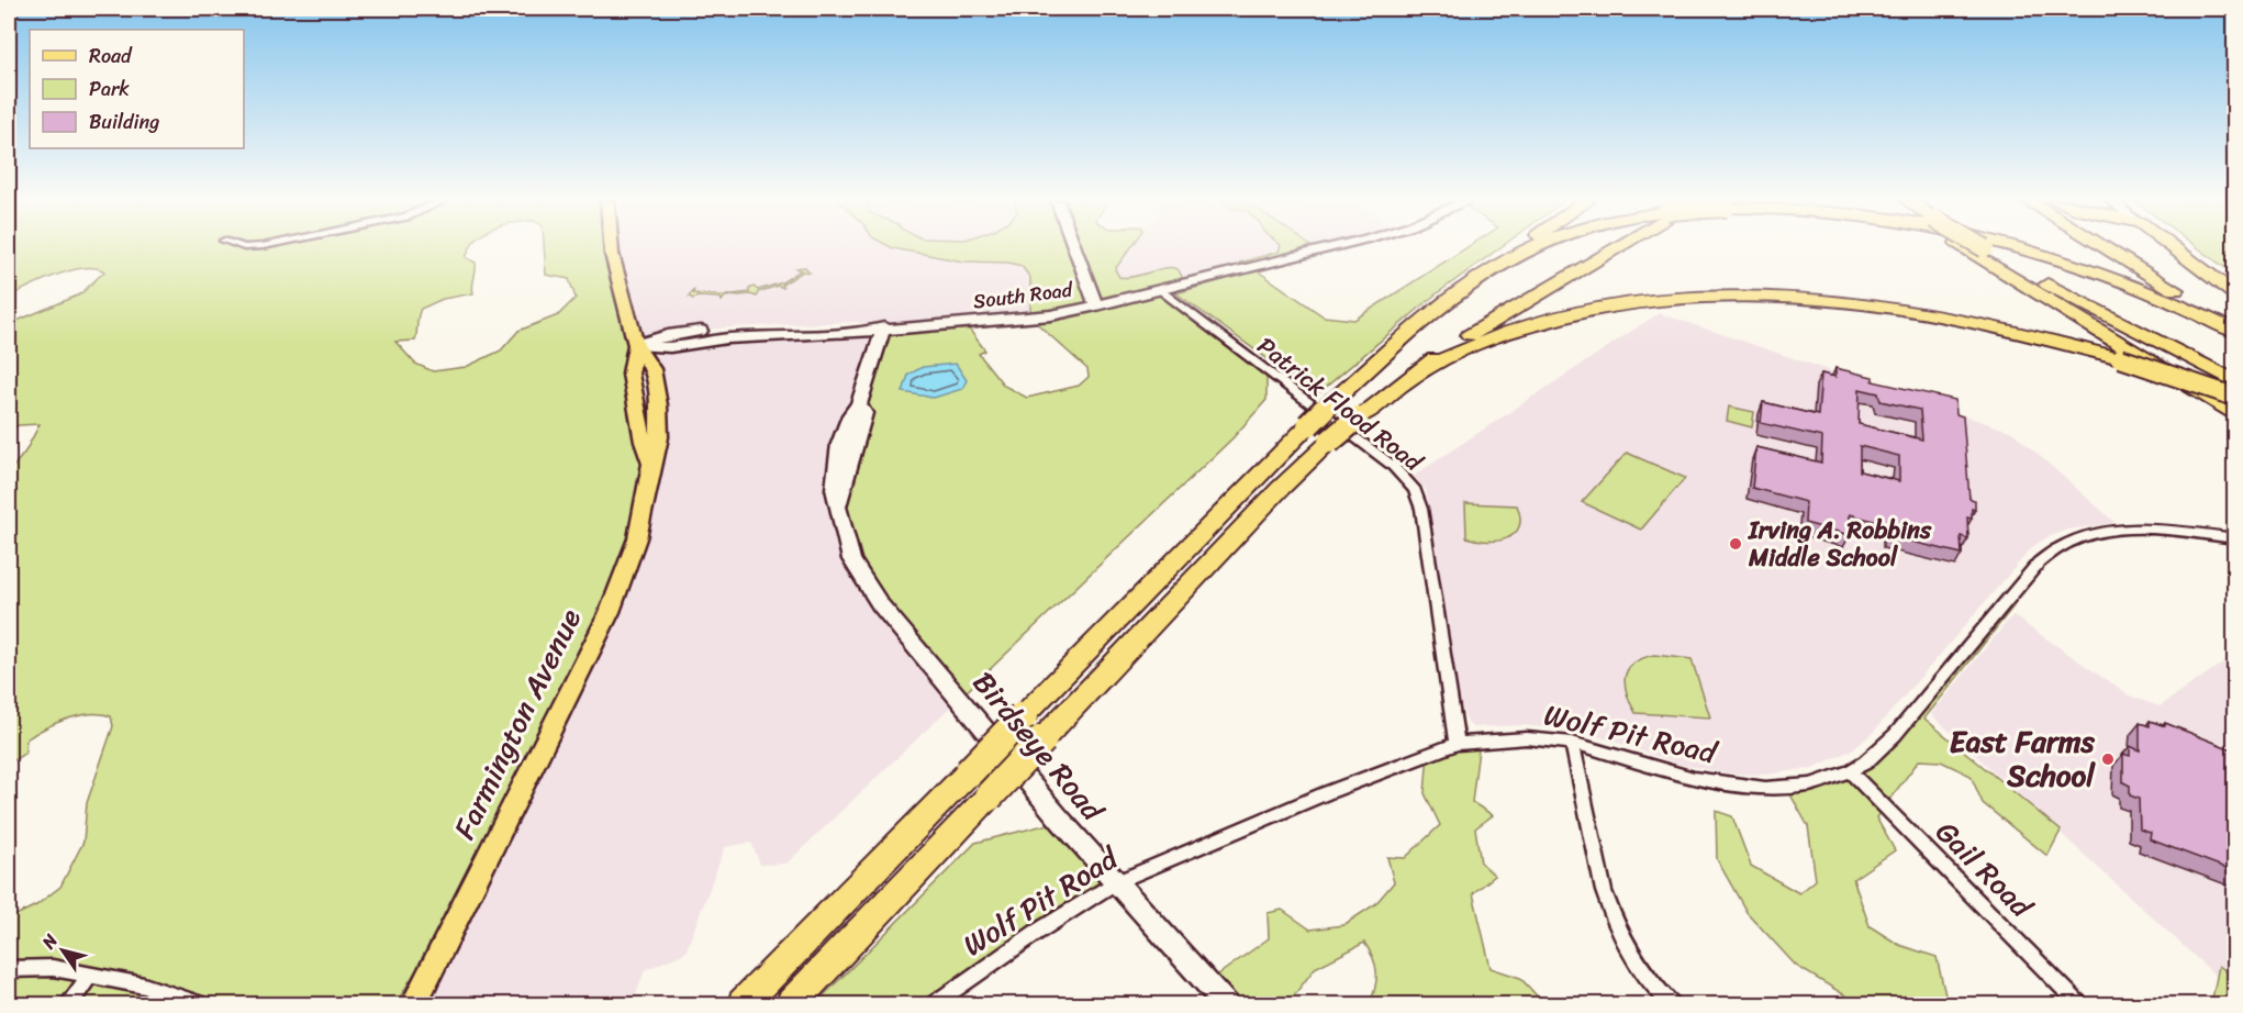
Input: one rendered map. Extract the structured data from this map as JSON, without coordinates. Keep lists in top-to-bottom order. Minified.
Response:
{"streets":{"main road":["South Road","Farmington Avenue","Birdseye Road"],"street":["Patrick Flood Road","Wolf Pit Road","Gail Road"]},"crossings":[["South Road","Patrick Flood Road"],["South Road","Farmington Avenue"],["South Road","Birdseye Road"],["Patrick Flood Road","Wolf Pit Road"],["Wolf Pit Road","Birdseye Road"],["Wolf Pit Road","Gail Road"]],"places":["Irving A. Robbins Middle School","East Farms School"],"legend":["Road","Park","Building"],"north":"top left"}
